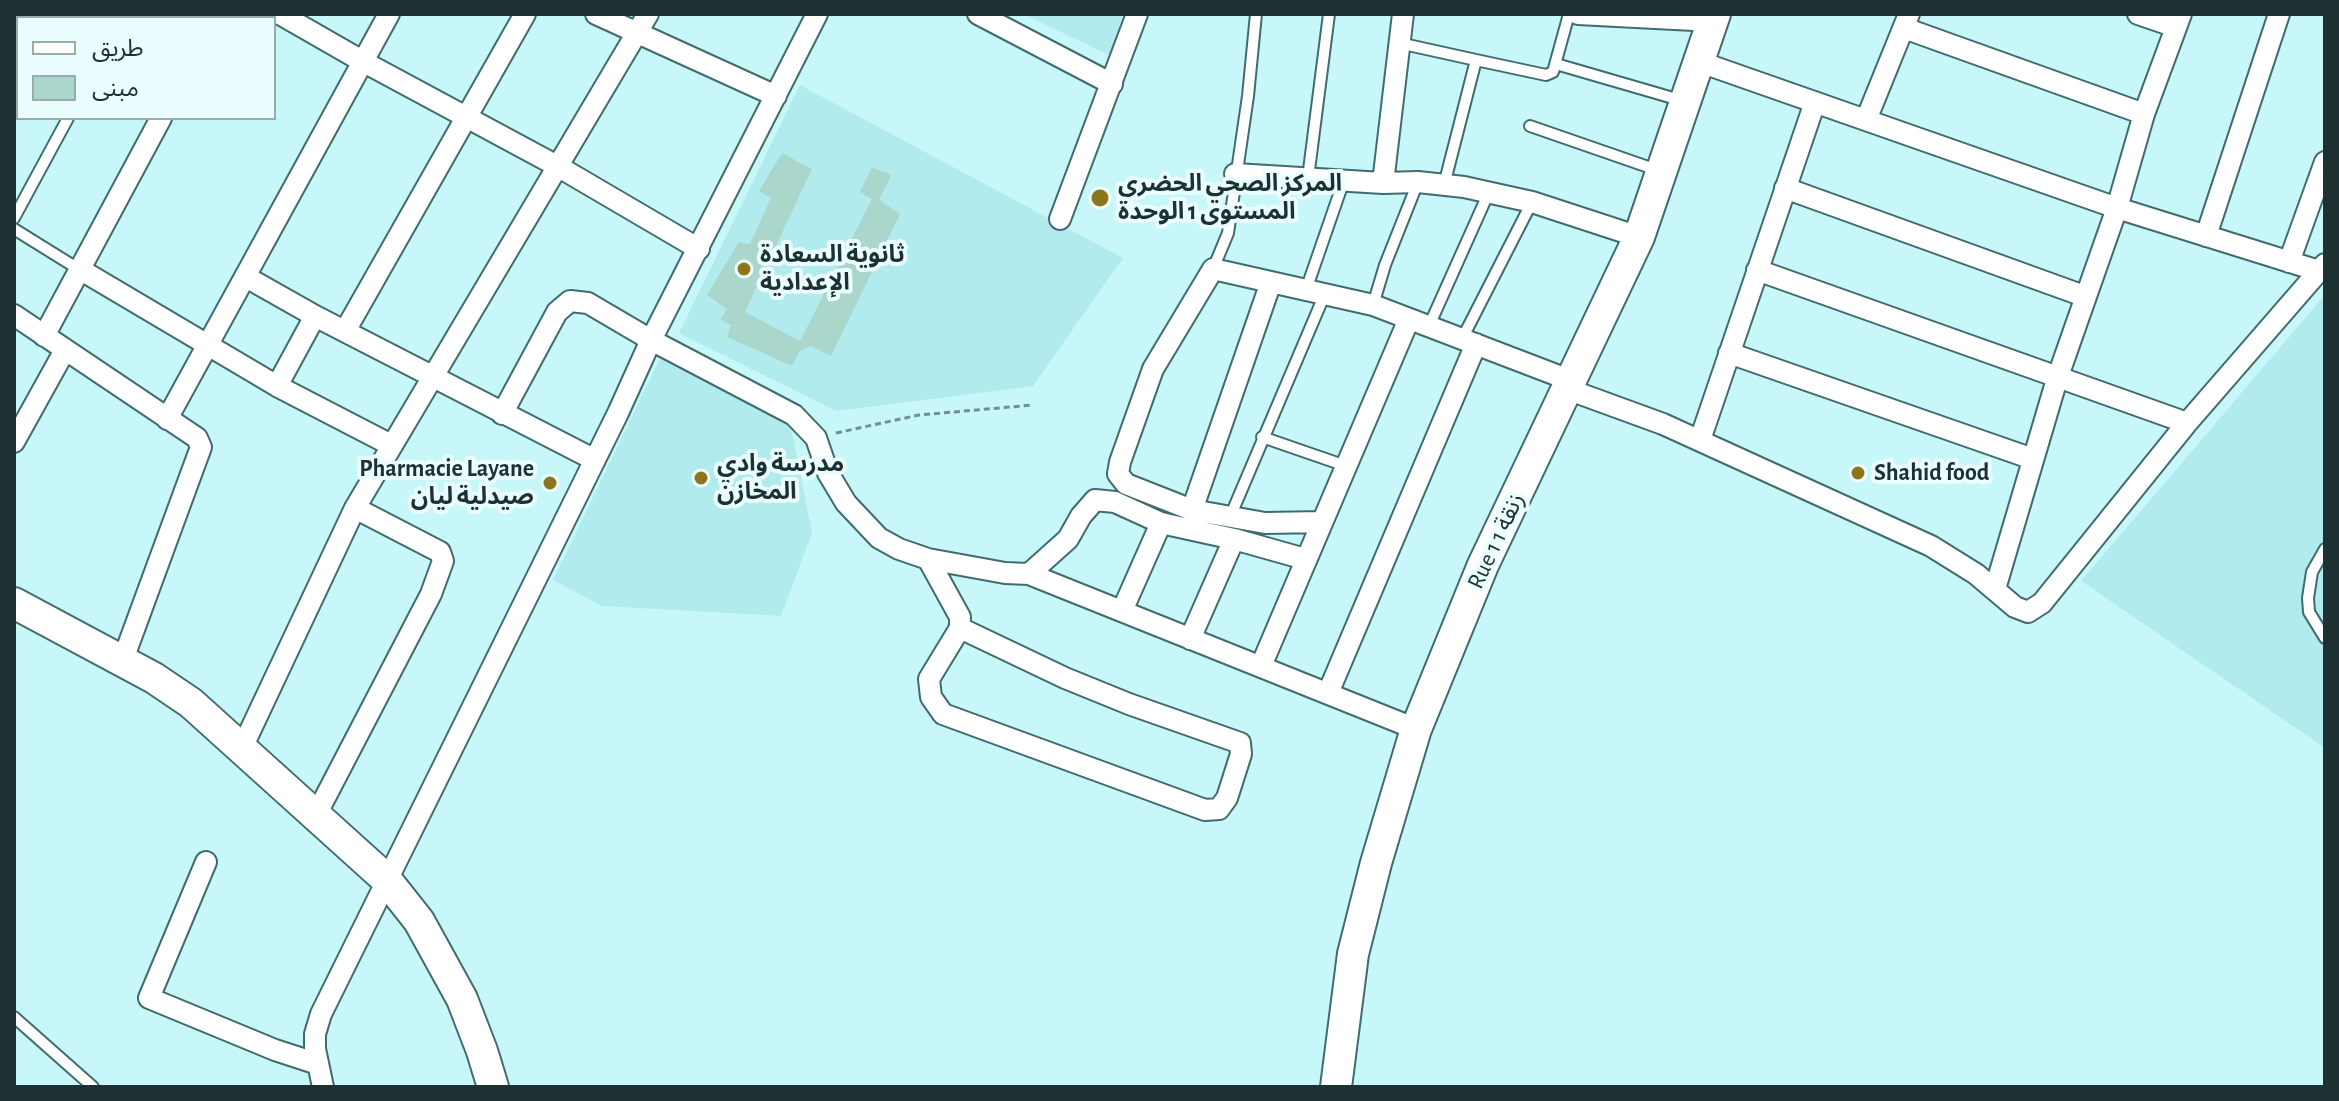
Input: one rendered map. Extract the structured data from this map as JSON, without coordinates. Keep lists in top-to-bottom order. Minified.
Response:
{"streets":{"street":["Rue 1 زنقة 1"]},"places":["المركز الصحي الحضري المستوى 1 الوحدة","ثانوية السعادة الإعدادية","Shahid food","مدرسة وادي المخازن","Pharmacie Layane صيدلية ليان"],"legend":["طريق","مبنى"]}
